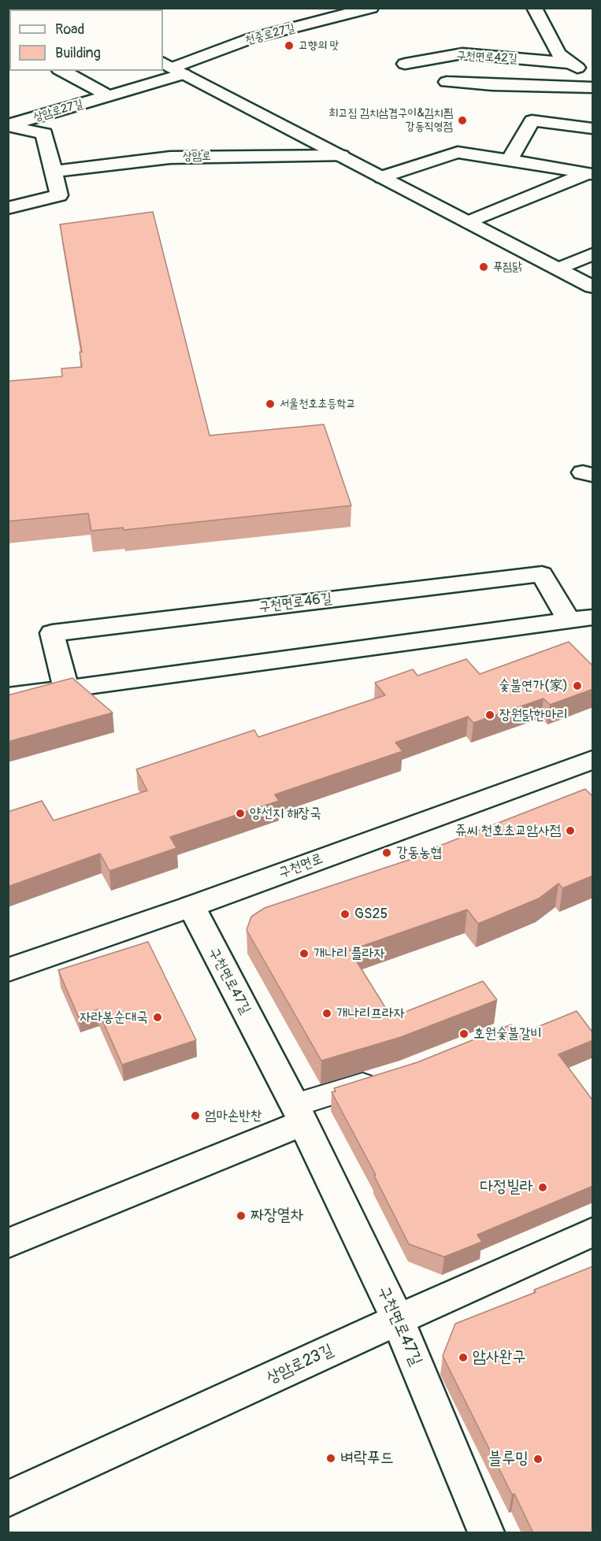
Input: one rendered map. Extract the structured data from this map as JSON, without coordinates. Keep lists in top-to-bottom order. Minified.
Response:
{"streets":{"street":["천중로27길","구천면로42길","상암로27길","상암로","구천면로46길","구천면로","구천면로47길","상암로23길"]},"crossings":[["천중로27길","상암로27길"],["천중로27길","상암로"],["상암로27길","상암로"],["구천면로","구천면로47길"],["구천면로47길","상암로23길"]],"places":["고향의 맛","최고집 김치삼겹구이&김치찜 강동직영점","푸짐닭","서울천호초등학교","숯불연가(家)","장원닭한마리","양선지 해장국","쥬씨 천호초교암사점","강동농협","GS25","개나리 플라자","개나리프라자","자라봉순대국","호원숯불갈비","엄마손반찬","다정빌라","짜장열차","암사완구","벼락푸드","블루밍"],"legend":["Road","Building"]}
